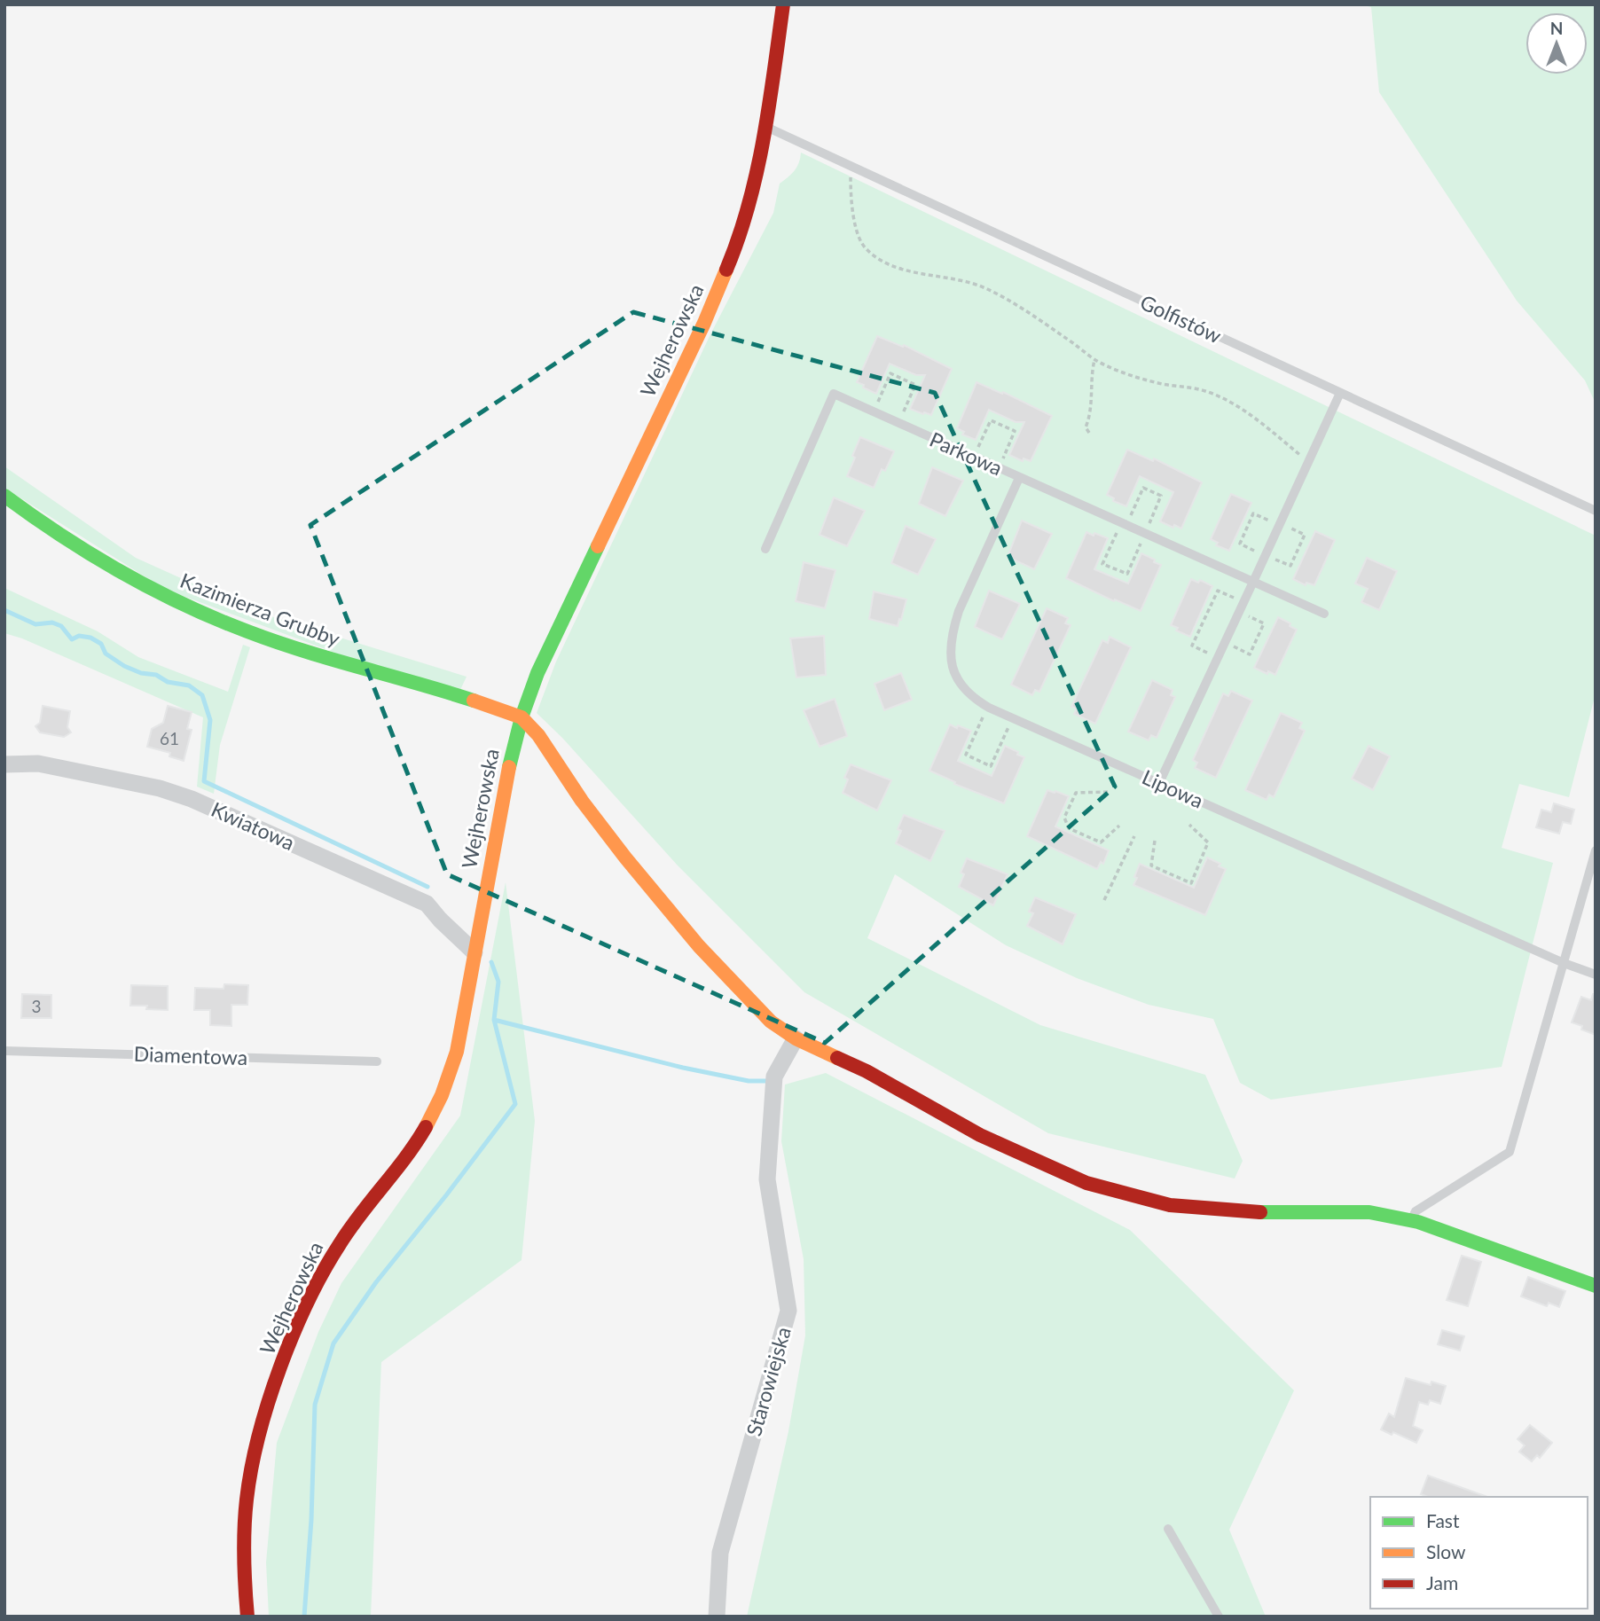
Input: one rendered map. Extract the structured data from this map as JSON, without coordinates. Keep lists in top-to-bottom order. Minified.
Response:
{"streets":{"street":["Wejherowska","Kazimierza Grubby","Kwiatowa","Starowiejska"],"lane":["Golfistów","Parkowa","Lipowa","Diamentowa"]},"crossings":[["Golfistów","Wejherowska"],["Wejherowska","Kazimierza Grubby"],["Wejherowska","Kwiatowa"],["Parkowa","Lipowa"]],"house_numbers":["61","3"],"legend":["Fast","Slow","Jam"],"north":"top"}
